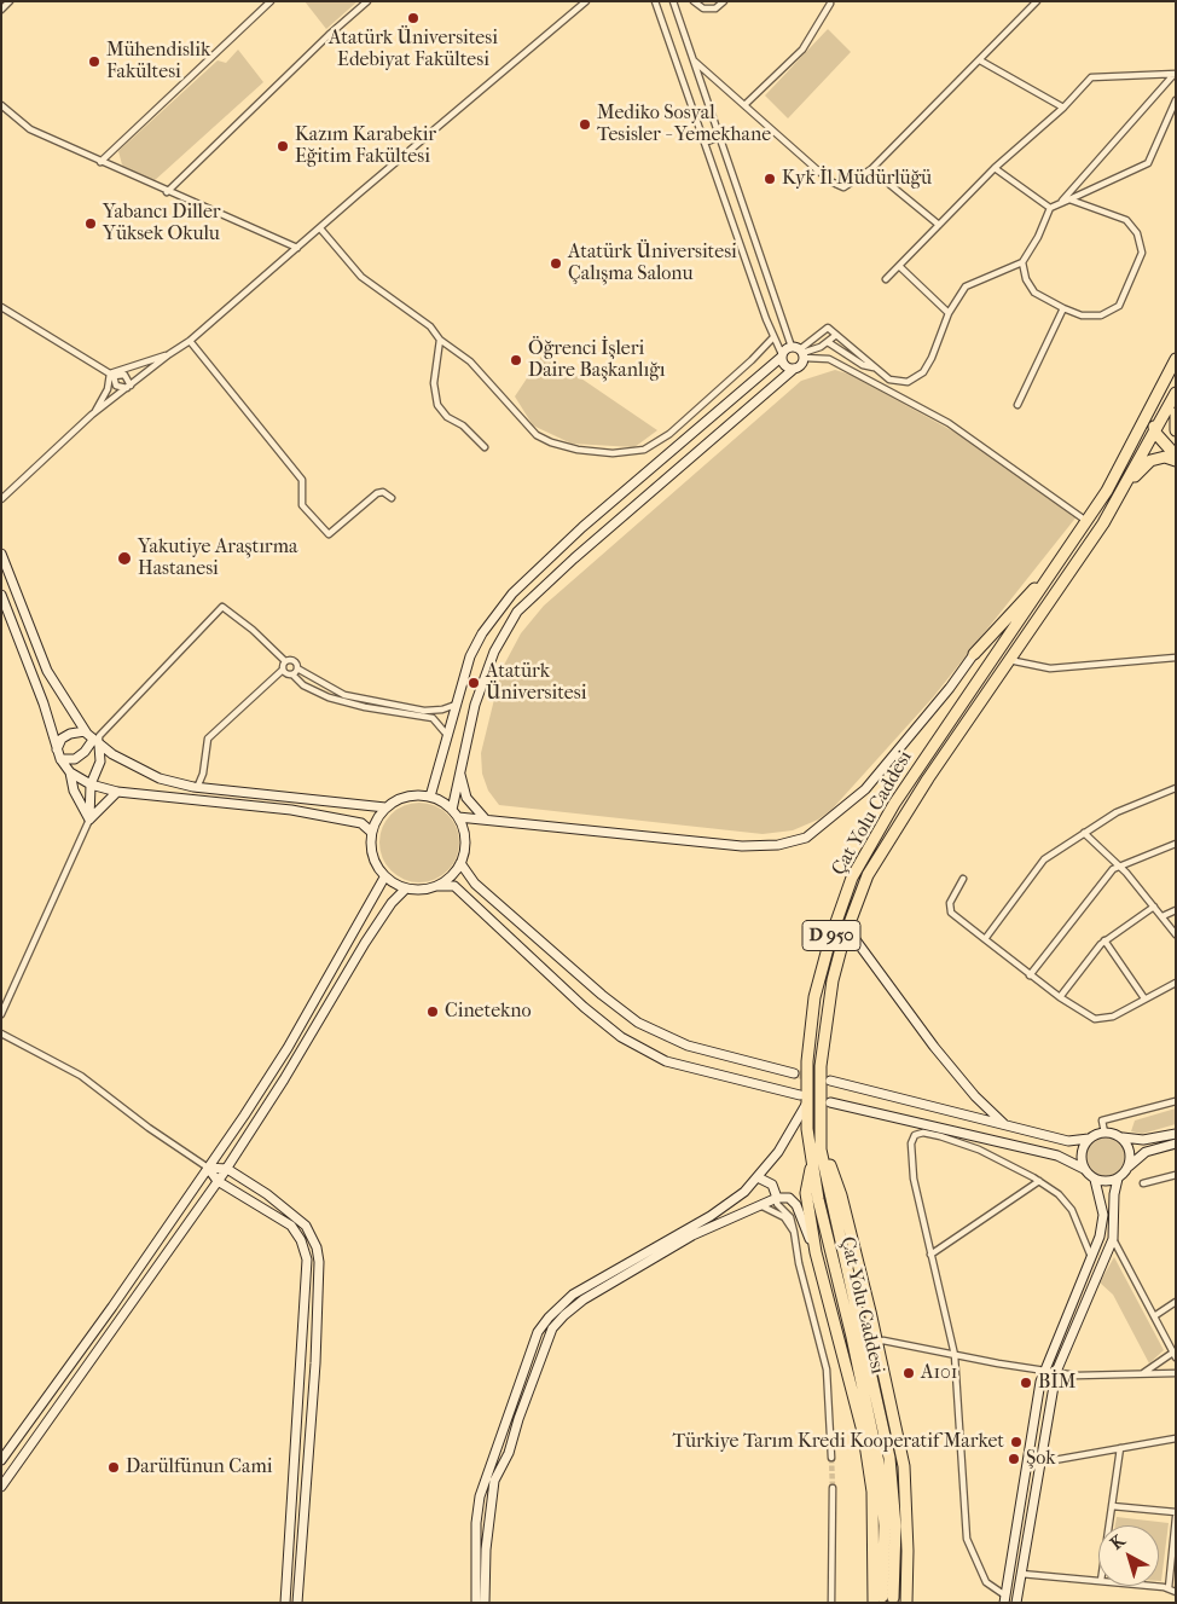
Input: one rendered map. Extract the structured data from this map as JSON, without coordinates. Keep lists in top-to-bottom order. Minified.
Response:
{"streets":{"highway":["Çat Yolu Caddesi","D 950"]},"places":["Atatürk Üniversitesi Edebiyat Fakültesi","Mühendislik Fakültesi","Mediko Sosyal Tesisler - Yemekhane","Kazım Karabekir Eğitim Fakültesi","Kyk İl Müdürlüğü","Yabancı Diller Yüksek Okulu","Atatürk Üniversitesi Çalışma Salonu","Öğrenci İşleri Daire Başkanlığı","Yakutiye Araştırma Hastanesi","Atatürk Üniversitesi","Cinetekno","A101","BİM","Türkiye Tarım Kredi Kooperatif Market","Şok","Darülfünun Cami"],"north":"top left"}
